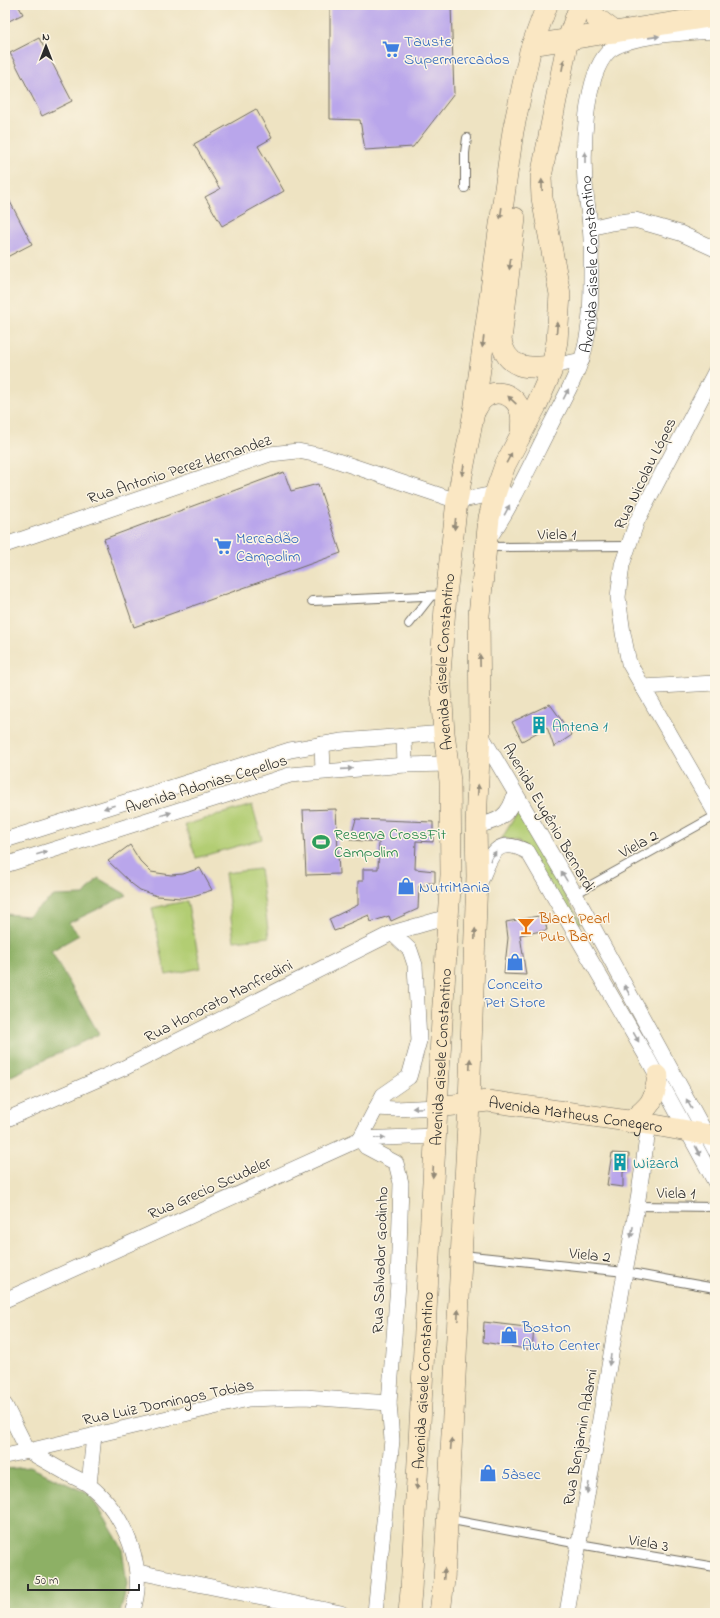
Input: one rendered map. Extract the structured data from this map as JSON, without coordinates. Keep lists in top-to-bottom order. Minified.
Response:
{"streets":{"main road":["Avenida Gisele Constantino","Avenida Matheus Conegero"],"street":["Rua Antonio Perez Hernandez","Rua Nicolau Lópes","Avenida Adonias Cepellos","Avenida Eugênio Bernardi","Rua Honorato Manfredini","Rua Grecio Scudeler","Rua Salvador Godinho","Rua Luiz Domingos Tobias","Rua Benjamin Adami"],"lane":["Viela 1","Viela 2","Viela 3"]},"crossings":[["Avenida Gisele Constantino","Rua Antonio Perez Hernandez"],["Avenida Gisele Constantino","Viela 1"],["Avenida Gisele Constantino","Avenida Adonias Cepellos"],["Avenida Gisele Constantino","Avenida Eugênio Bernardi"],["Avenida Gisele Constantino","Viela 2"],["Avenida Gisele Constantino","Rua Honorato Manfredini"],["Avenida Gisele Constantino","Avenida Matheus Conegero"],["Avenida Gisele Constantino","Rua Grecio Scudeler"],["Avenida Gisele Constantino","Viela 3"],["Rua Nicolau Lópes","Viela 1"],["Viela 1","Rua Benjamin Adami"],["Avenida Eugênio Bernardi","Viela 2"],["Avenida Eugênio Bernardi","Avenida Matheus Conegero"],["Viela 2","Rua Benjamin Adami"],["Avenida Matheus Conegero","Rua Benjamin Adami"],["Rua Grecio Scudeler","Rua Salvador Godinho"],["Rua Salvador Godinho","Rua Luiz Domingos Tobias"],["Rua Benjamin Adami","Viela 3"]],"one_way":["Rua Benjamin Adami"],"places":{"supermarket":["Tauste Supermercados","Mercadão Campolim"],"building":["Antena 1","Wizard"],"sports":["Reserva CrossFit Campolim"],"shop":["NutriMania","Conceito Pet Store","Boston Auto Center","5àsec"],"bar":["Black Pearl Pub Bar"]},"scale_bar":"50 m","north":"top"}
